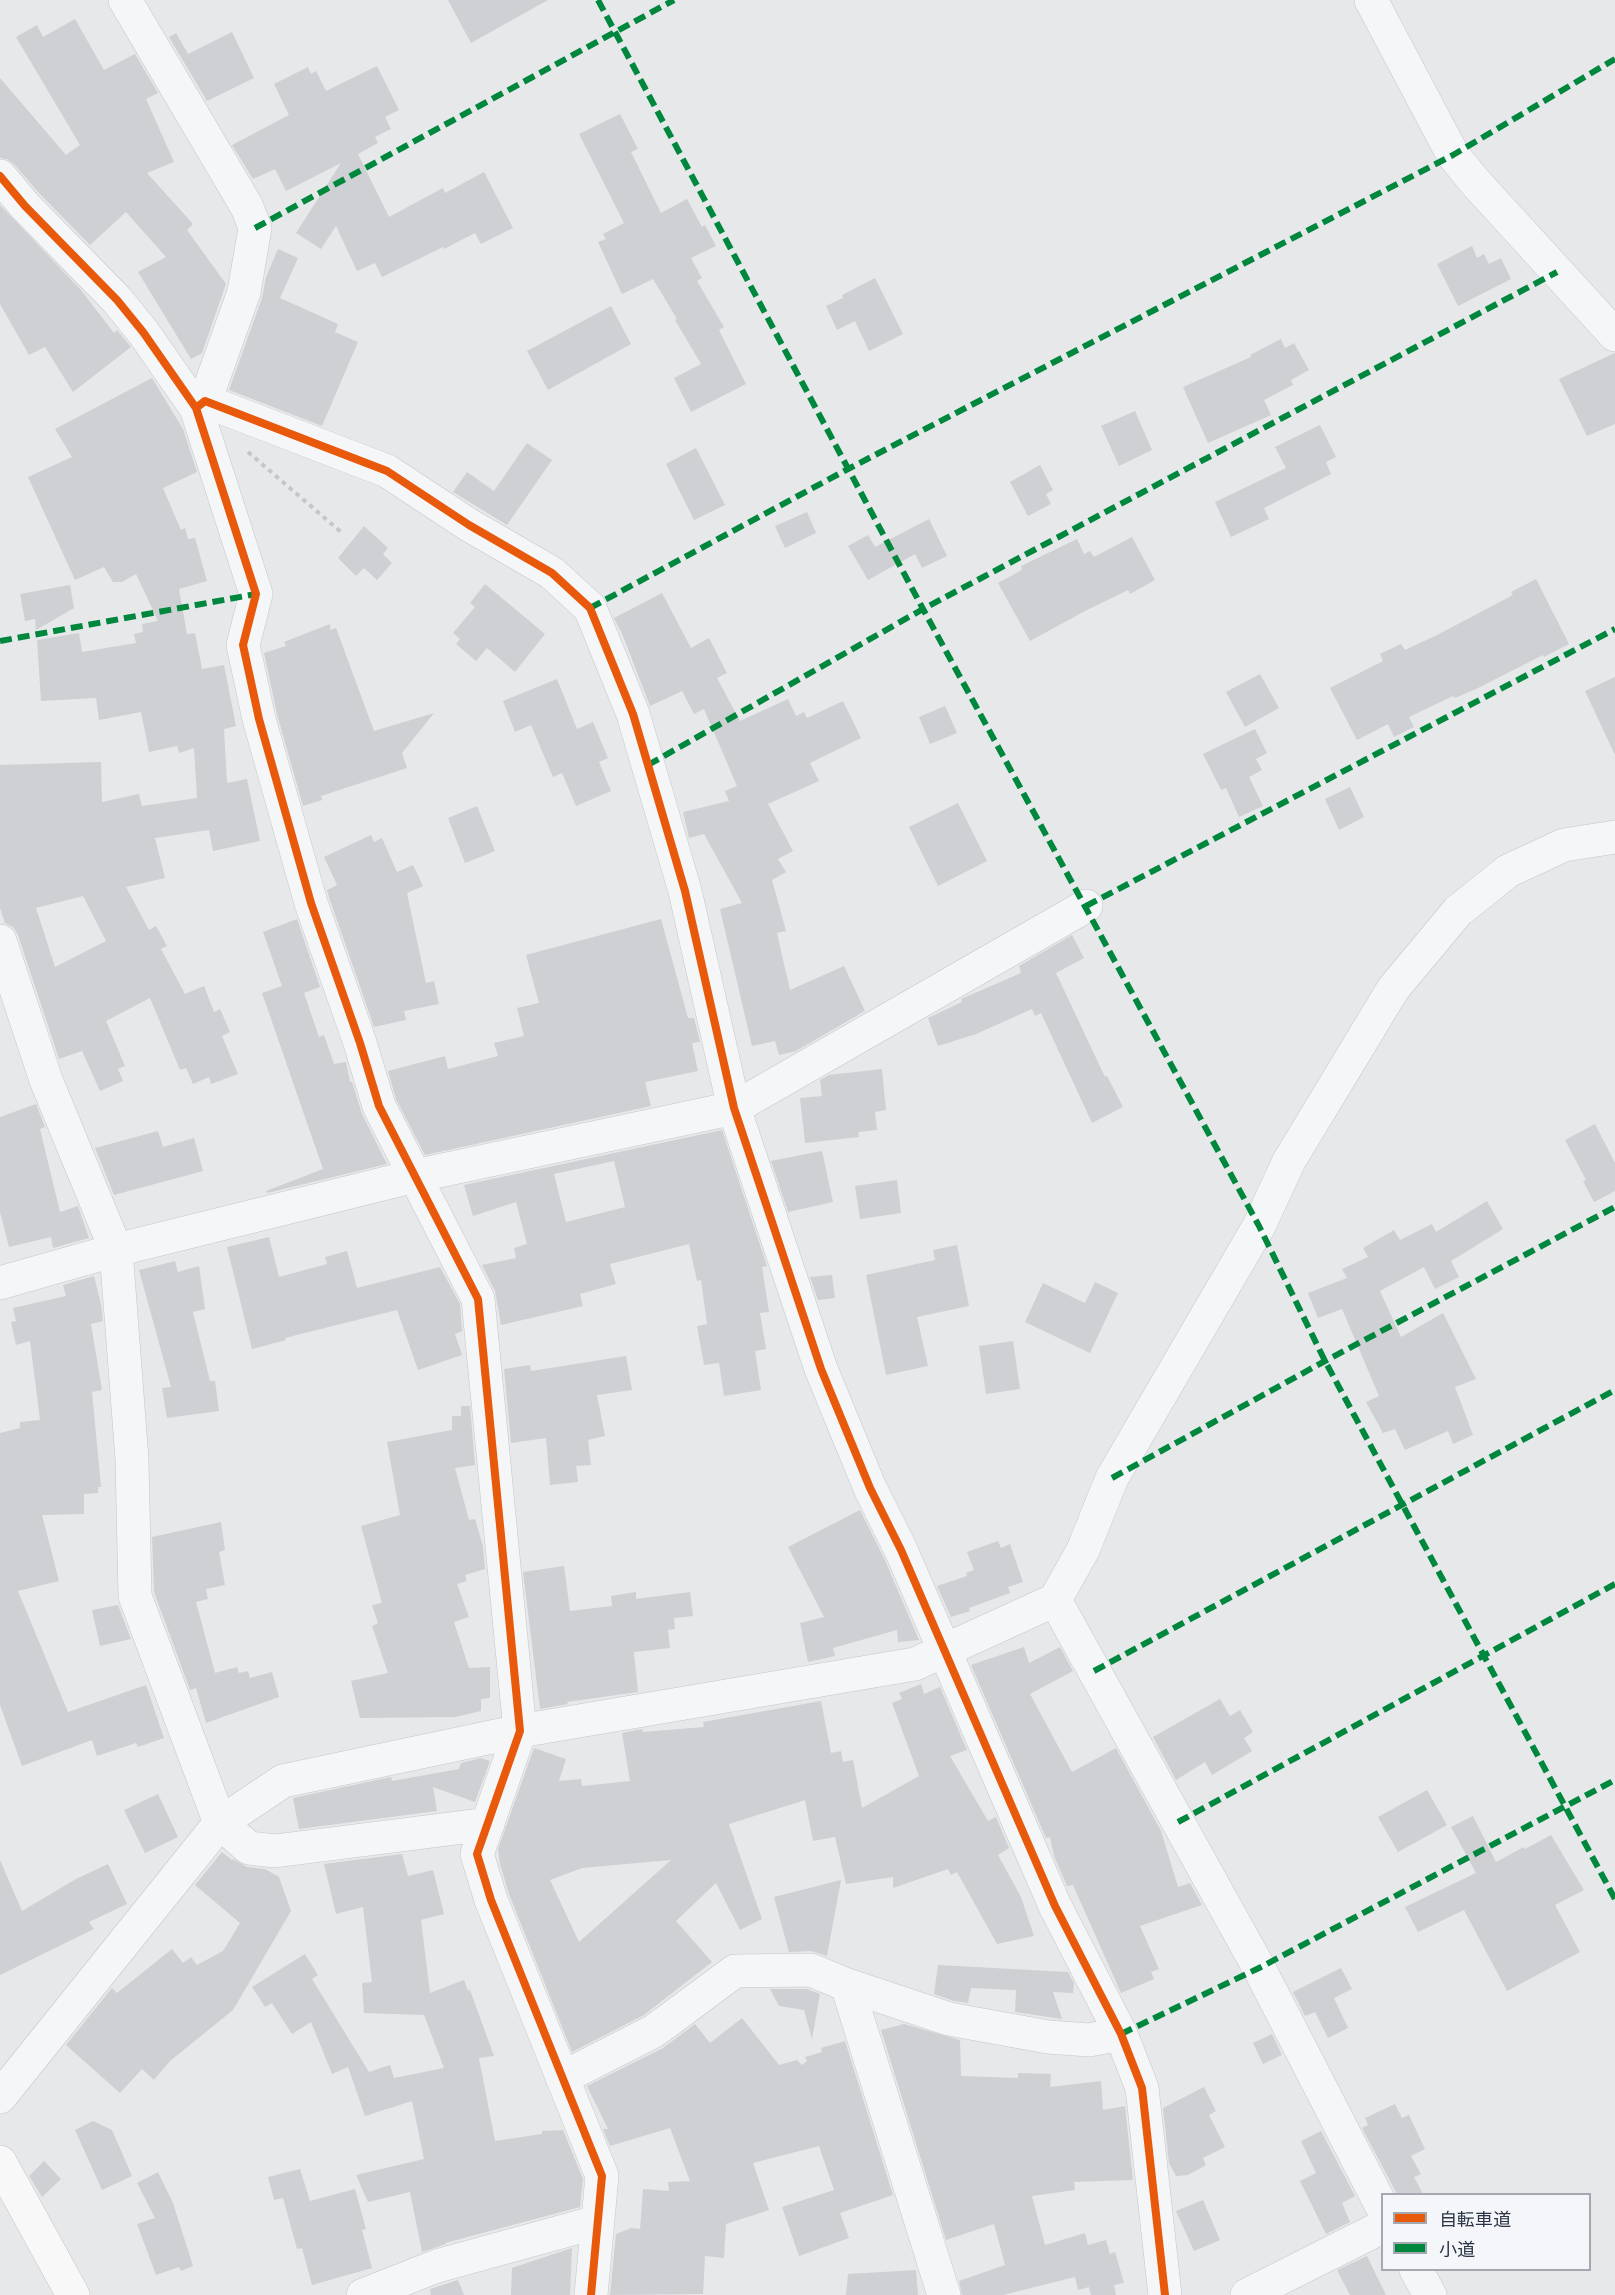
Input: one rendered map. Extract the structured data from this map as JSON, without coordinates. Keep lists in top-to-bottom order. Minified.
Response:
{"legend":["自転車道","小道"]}
